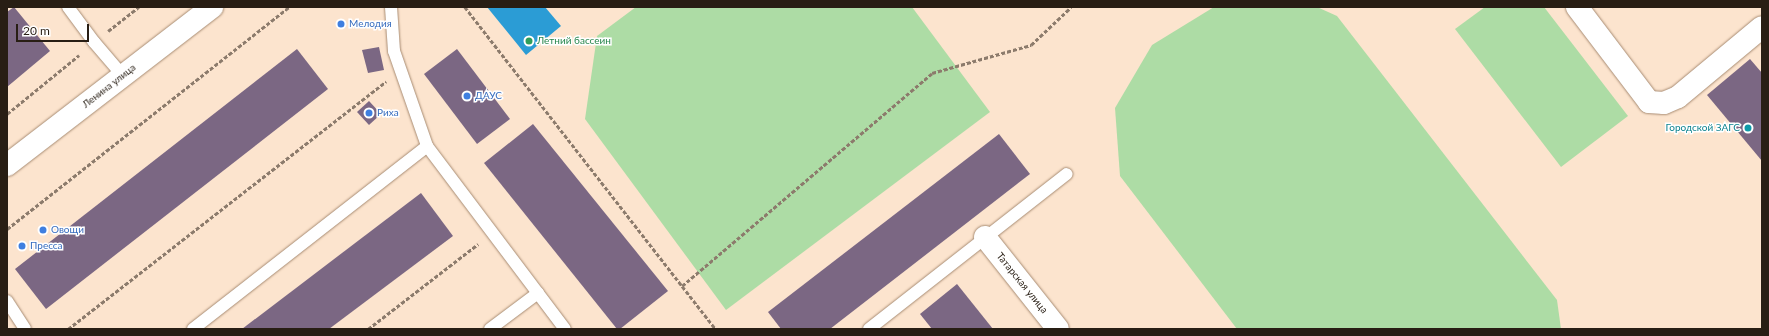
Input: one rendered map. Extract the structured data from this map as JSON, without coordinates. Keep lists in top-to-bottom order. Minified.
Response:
{"streets":{"street":["Ленина улица","Татарская улица"]},"places":["Мелодия","Летний бассеин","ДАУС","Риха","Городской ЗАГС","Овощи","Пресса"],"scale_bar":"20 m"}
